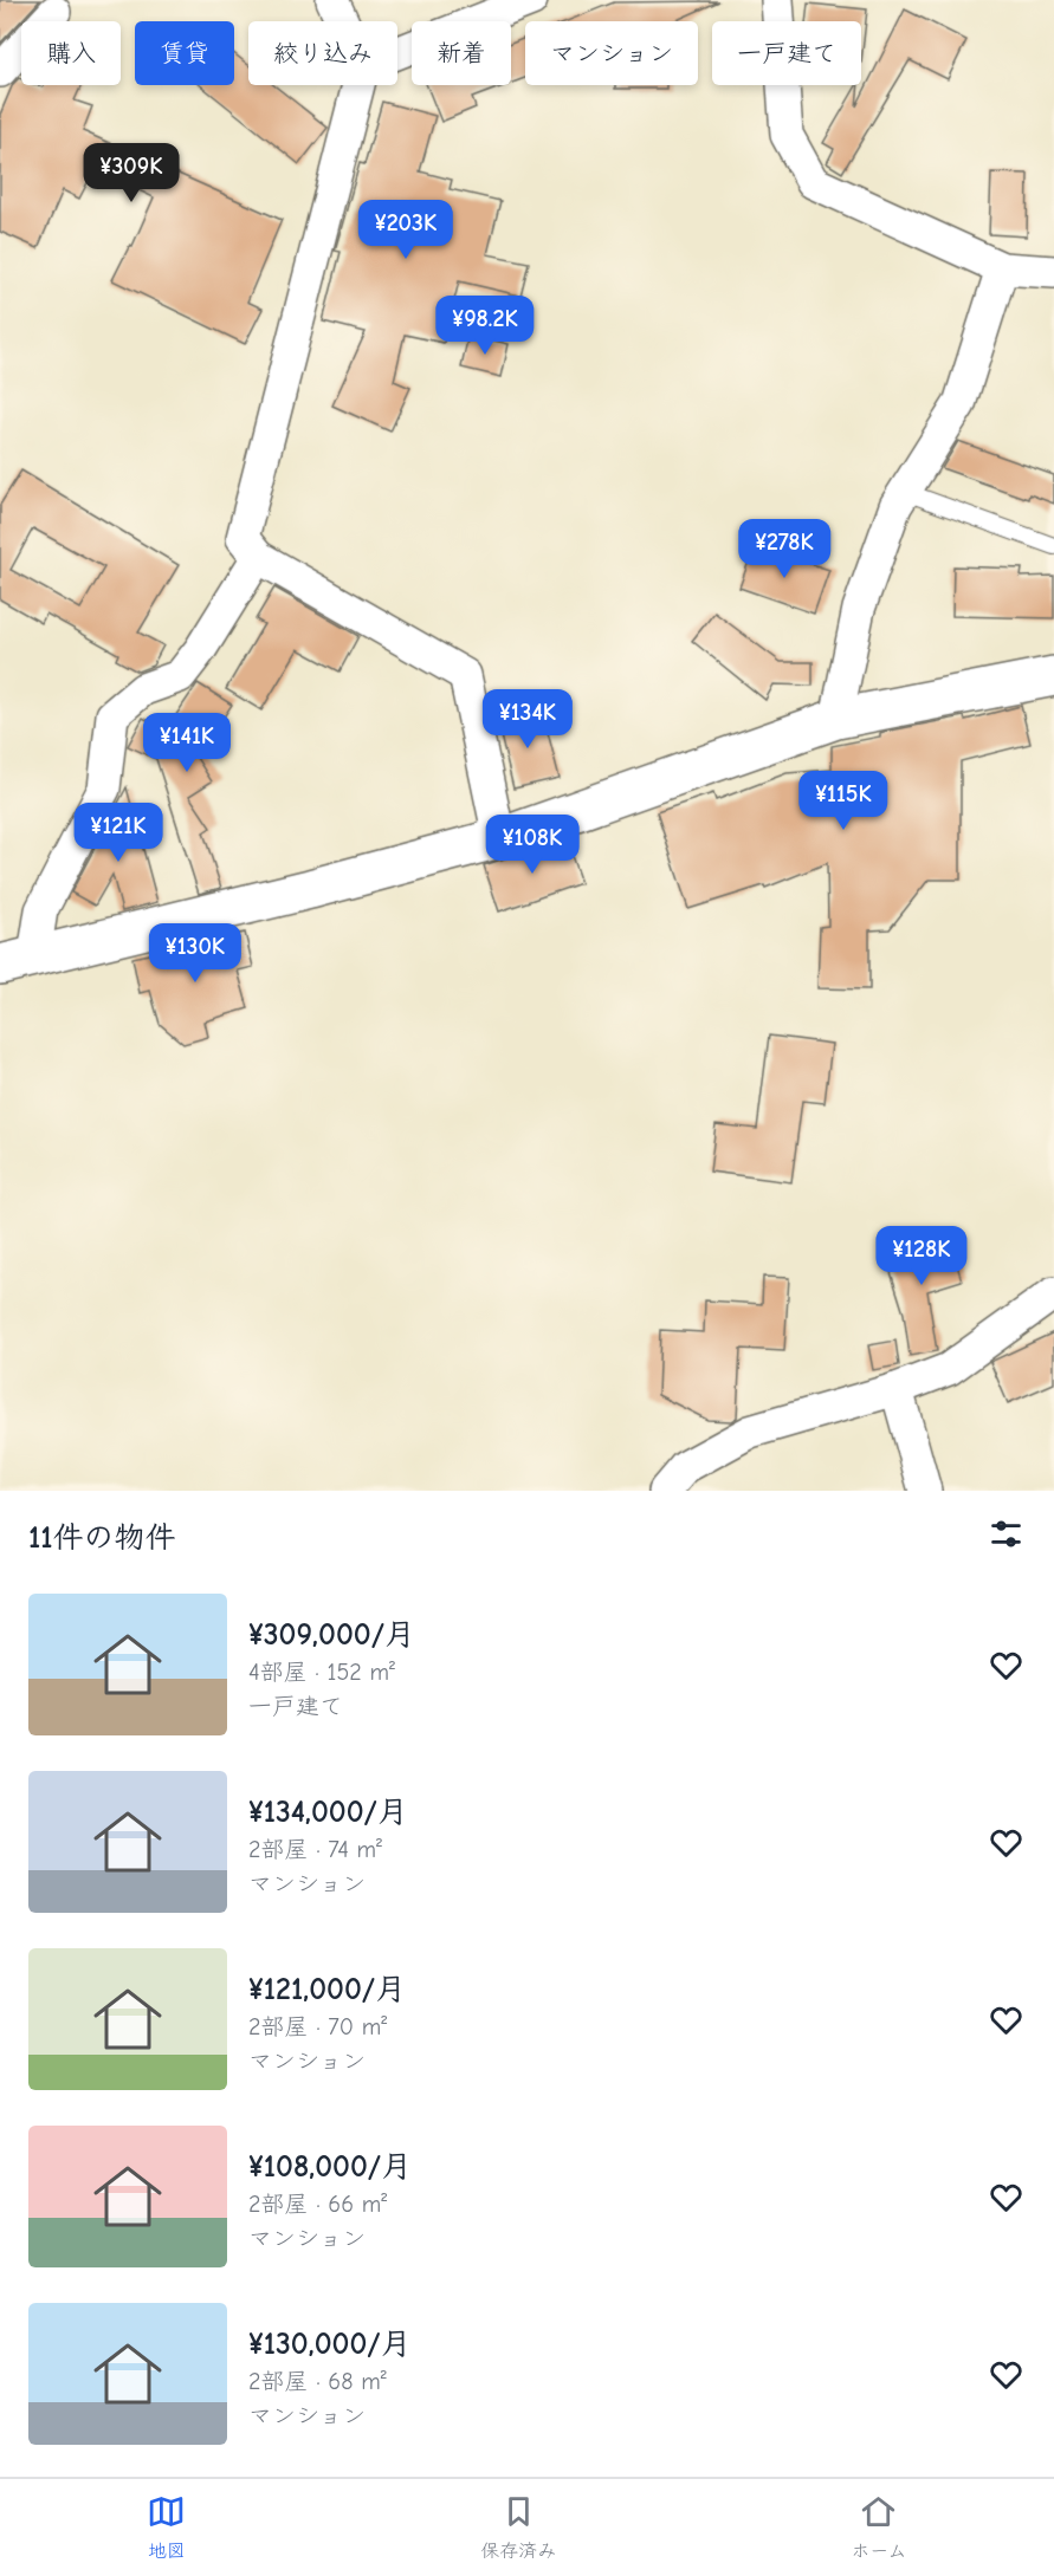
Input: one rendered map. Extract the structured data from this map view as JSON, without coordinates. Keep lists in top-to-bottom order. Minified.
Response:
{"page":{"chip":["購入","賃貸","絞り込み","新着","マンション","一戸建て"],"price":["¥309K","¥203K","¥98.2K","¥278K","¥134K","¥141K","¥115K","¥121K","¥108K","¥130K","¥128K"],"heading":"11件の物件","list":[{"name":"¥309,000/月","note":"4部屋 · 152 m² · 一戸建て"},{"name":"¥134,000/月","note":"2部屋 · 74 m² · マンション"},{"name":"¥121,000/月","note":"2部屋 · 70 m² · マンション"},{"name":"¥108,000/月","note":"2部屋 · 66 m² · マンション"},{"name":"¥130,000/月","note":"2部屋 · 68 m² · マンション"}],"tabs":["地図","保存済み","ホーム"]}}
